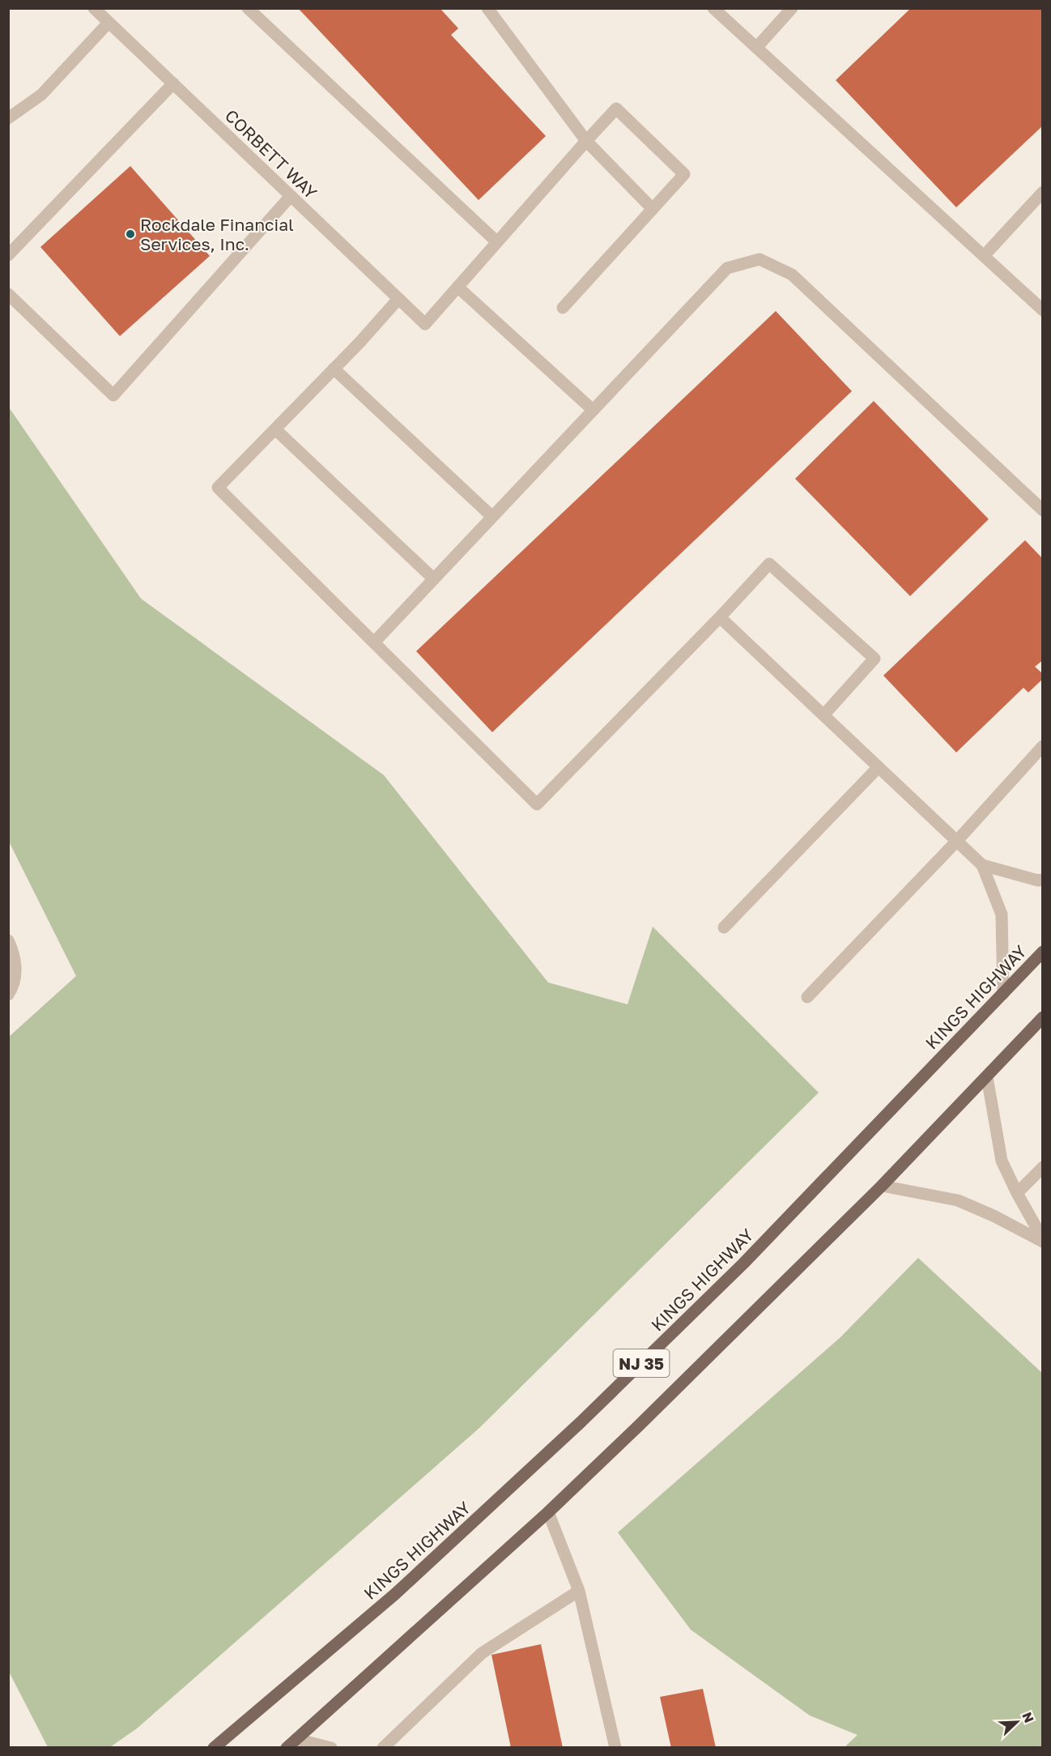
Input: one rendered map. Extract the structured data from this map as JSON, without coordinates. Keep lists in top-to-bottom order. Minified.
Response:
{"streets":{"main road":["KINGS HIGHWAY","NJ 35"],"street":["CORBETT WAY"]},"places":["Rockdale Financial Services, Inc."],"north":"top right"}
